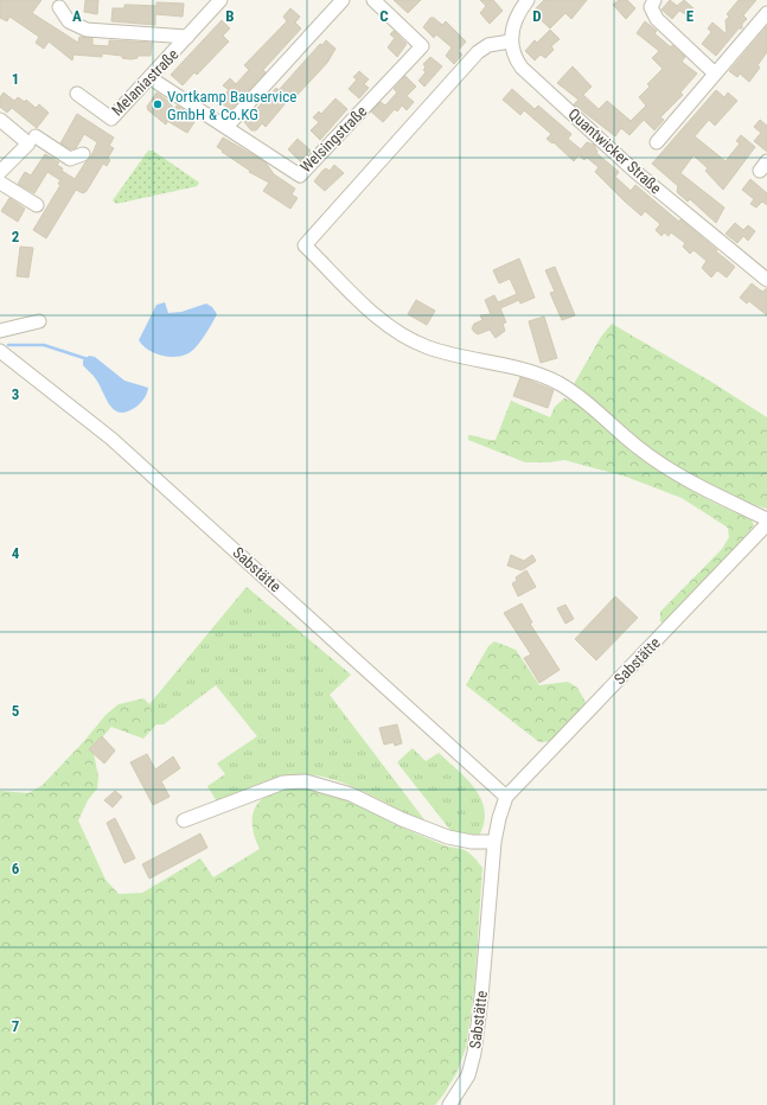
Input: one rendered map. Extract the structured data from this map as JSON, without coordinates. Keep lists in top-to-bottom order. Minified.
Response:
{"streets":{"street":["Melaniastraße","Welsingstraße","Quantwicker Straße","Sabstätte"]},"crossings":[["Melaniastraße","Welsingstraße"]],"places":["Vortkamp Bauservice GmbH & Co.KG"],"grid":{"columns":["A","B","C","D","E"],"rows":["1","2","3","4","5","6","7"]}}
